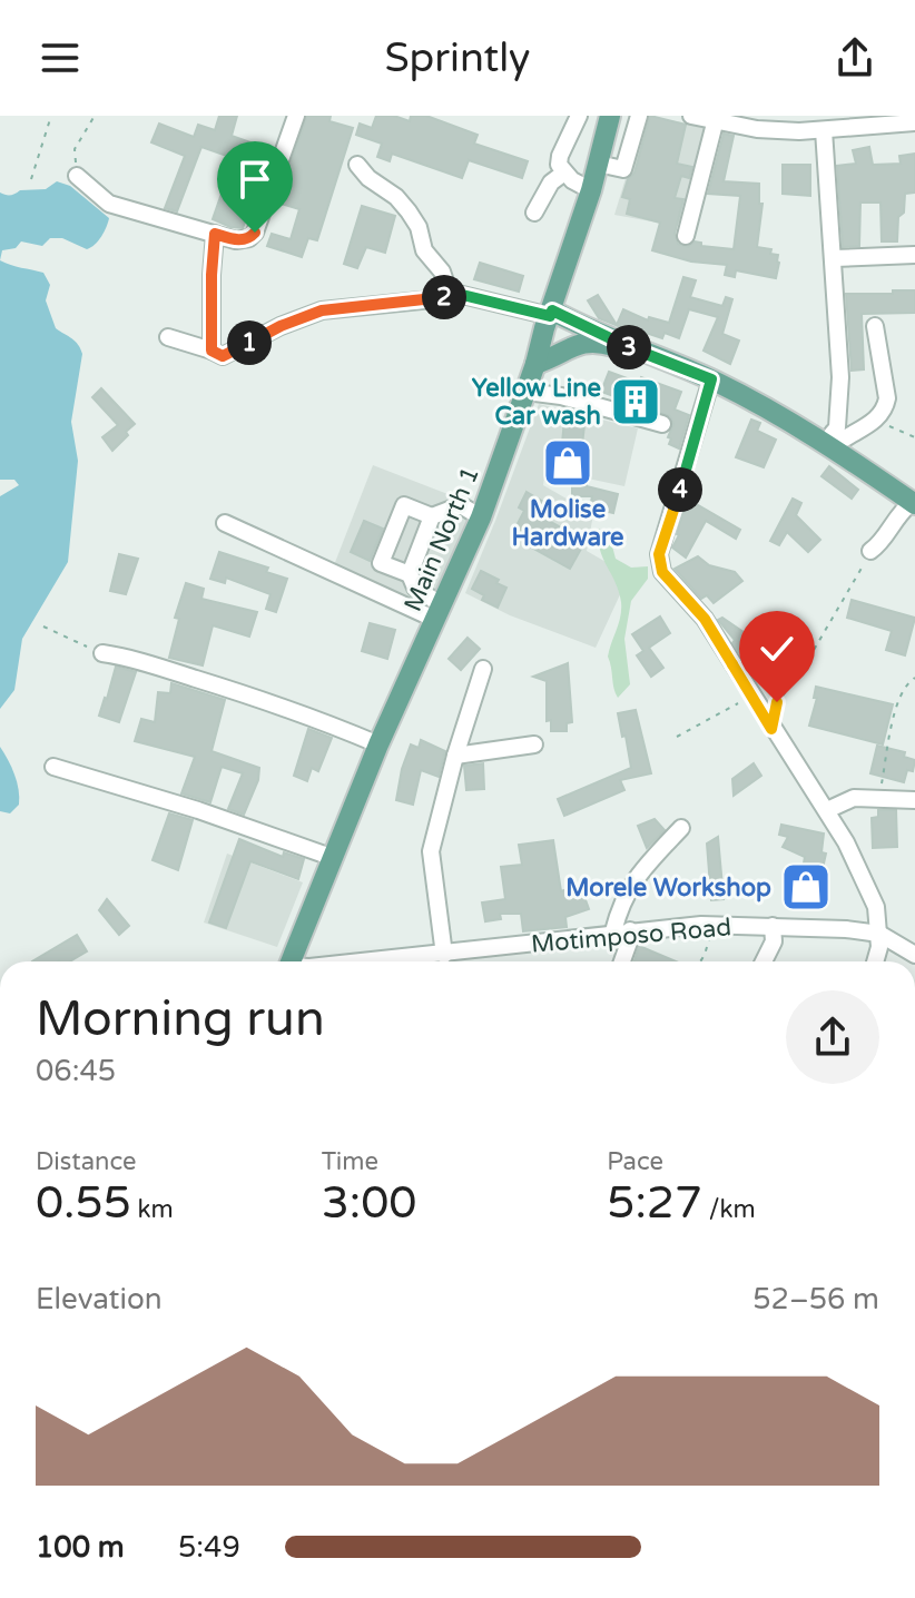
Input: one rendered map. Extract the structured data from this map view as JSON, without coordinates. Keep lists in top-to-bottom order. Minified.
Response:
{"streets":{"main road":["Main North 1"],"street":["Motimposo Road"]},"places":{"building":["Yellow Line Car wash"],"shop":["Molise Hardware","Morele Workshop"]},"page":{"header":"Sprintly","pins":["2","1","3","4"],"heading":["Morning run","06:45"],"stats":[["Distance","0.55 km"],["Time","3:00"],["Pace","5:27 /km"]],"chart":["Elevation","52–56 m"],"list":[{"name":"100 m","note":"5:49"}]}}
